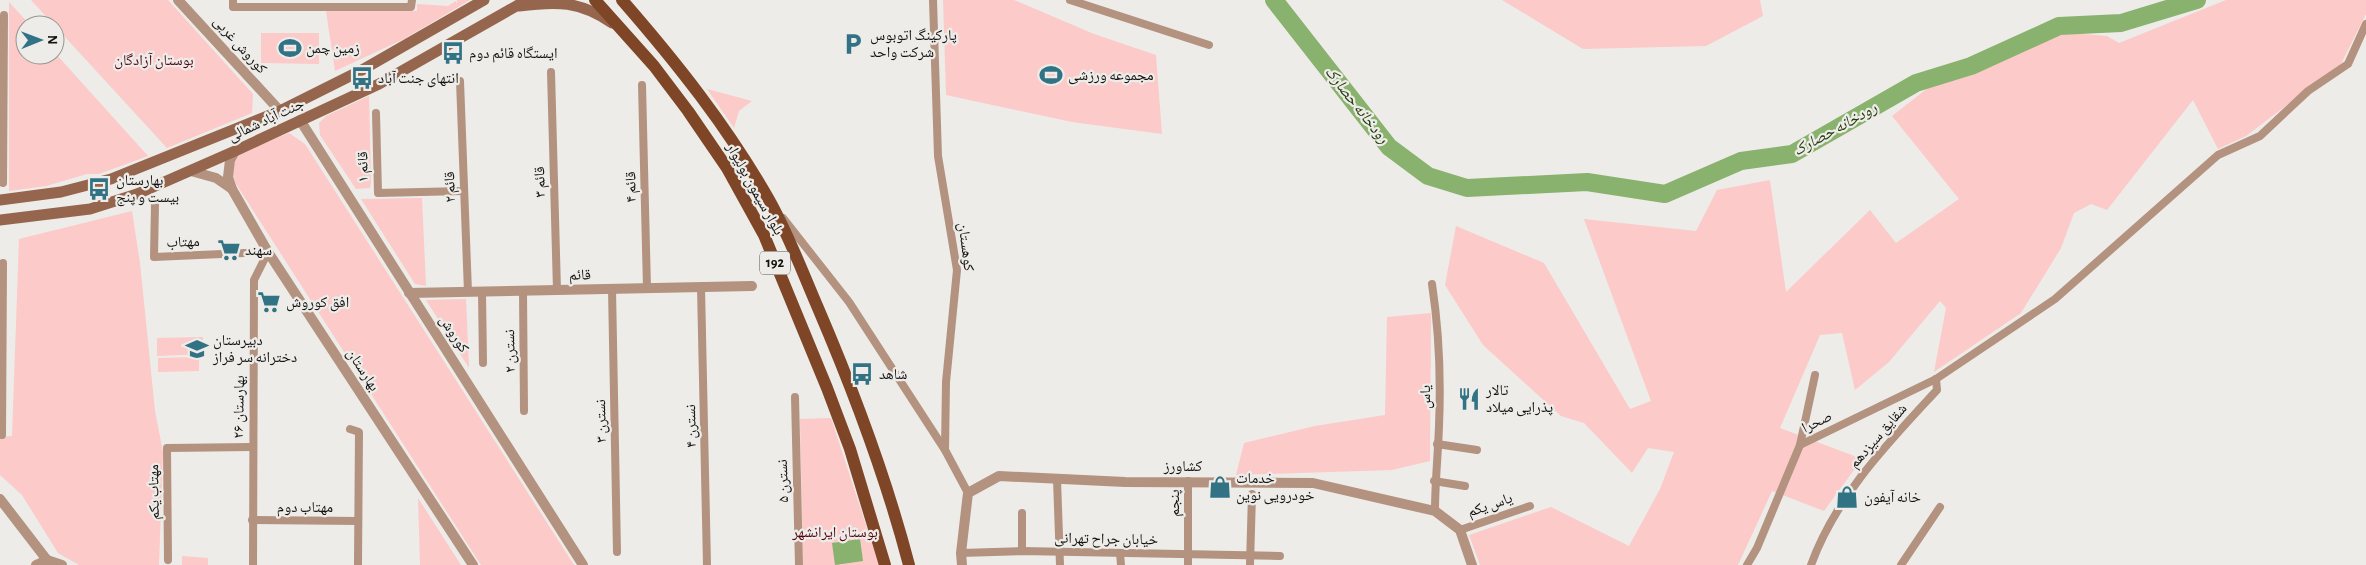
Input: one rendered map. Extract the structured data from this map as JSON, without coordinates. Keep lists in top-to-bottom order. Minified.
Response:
{"streets":{"main road":["جنت آباد شمالی","بلوار سیمون بولیوار","192"],"street":["کوروش غربی","قائم ۱","قائم ۳","قائم ۲","قائم ۴","مهتاب","کوهستان","قائم","کوروش","نسترن ۲","بهارستان","یاس","بهارستان ۲۶","نسترن ۳","صحرا","نسترن ۴","شقایق سیزدهم","کشاورز","نسترن ۵","مهتاب یکم","پنجم","یاس یکم","مهتاب دوم","خیابان جراح تهرانی"]},"crossings":[["کوروش غربی","جنت آباد شمالی"],["جنت آباد شمالی","کوروش"],["جنت آباد شمالی","بهارستان"],["قائم ۱","قائم ۲"],["قائم ۳","قائم"],["قائم ۲","قائم"],["قائم ۴","قائم"],["مهتاب","بهارستان"],["مهتاب","بهارستان ۲۶"],["کوهستان","کشاورز"],["قائم","کوروش"],["قائم","نسترن ۲"],["قائم","نسترن ۳"],["قائم","نسترن ۴"],["بهارستان","بهارستان ۲۶"],["یاس","کشاورز"],["بهارستان ۲۶","مهتاب یکم"],["بهارستان ۲۶","مهتاب دوم"],["صحرا","شقایق سیزدهم"],["کشاورز","پنجم"],["کشاورز","یاس یکم"],["پنجم","خیابان جراح تهرانی"]],"water":["رودخانه حصارک"],"parks":["بوستان آزادگان","بوستان ایرانشهر"],"places":{"parking":["پارکینگ اتوبوس شرکت واحد"],"sports":["زمین چمن","مجموعه ورزشی"],"bus stop":["ایستگاه قائم دوم","انتهای جنت آباد","بهارستان بیست و پنج","شاهد"],"supermarket":["سهند","افق کوروش"],"school or university":["دبیرستان دخترانه سر فراز"],"restaurant":["تالار پذرایی میلاد"],"shop":["خدمات خودرویی نوین","خانه آیفون"]},"north":"right"}
